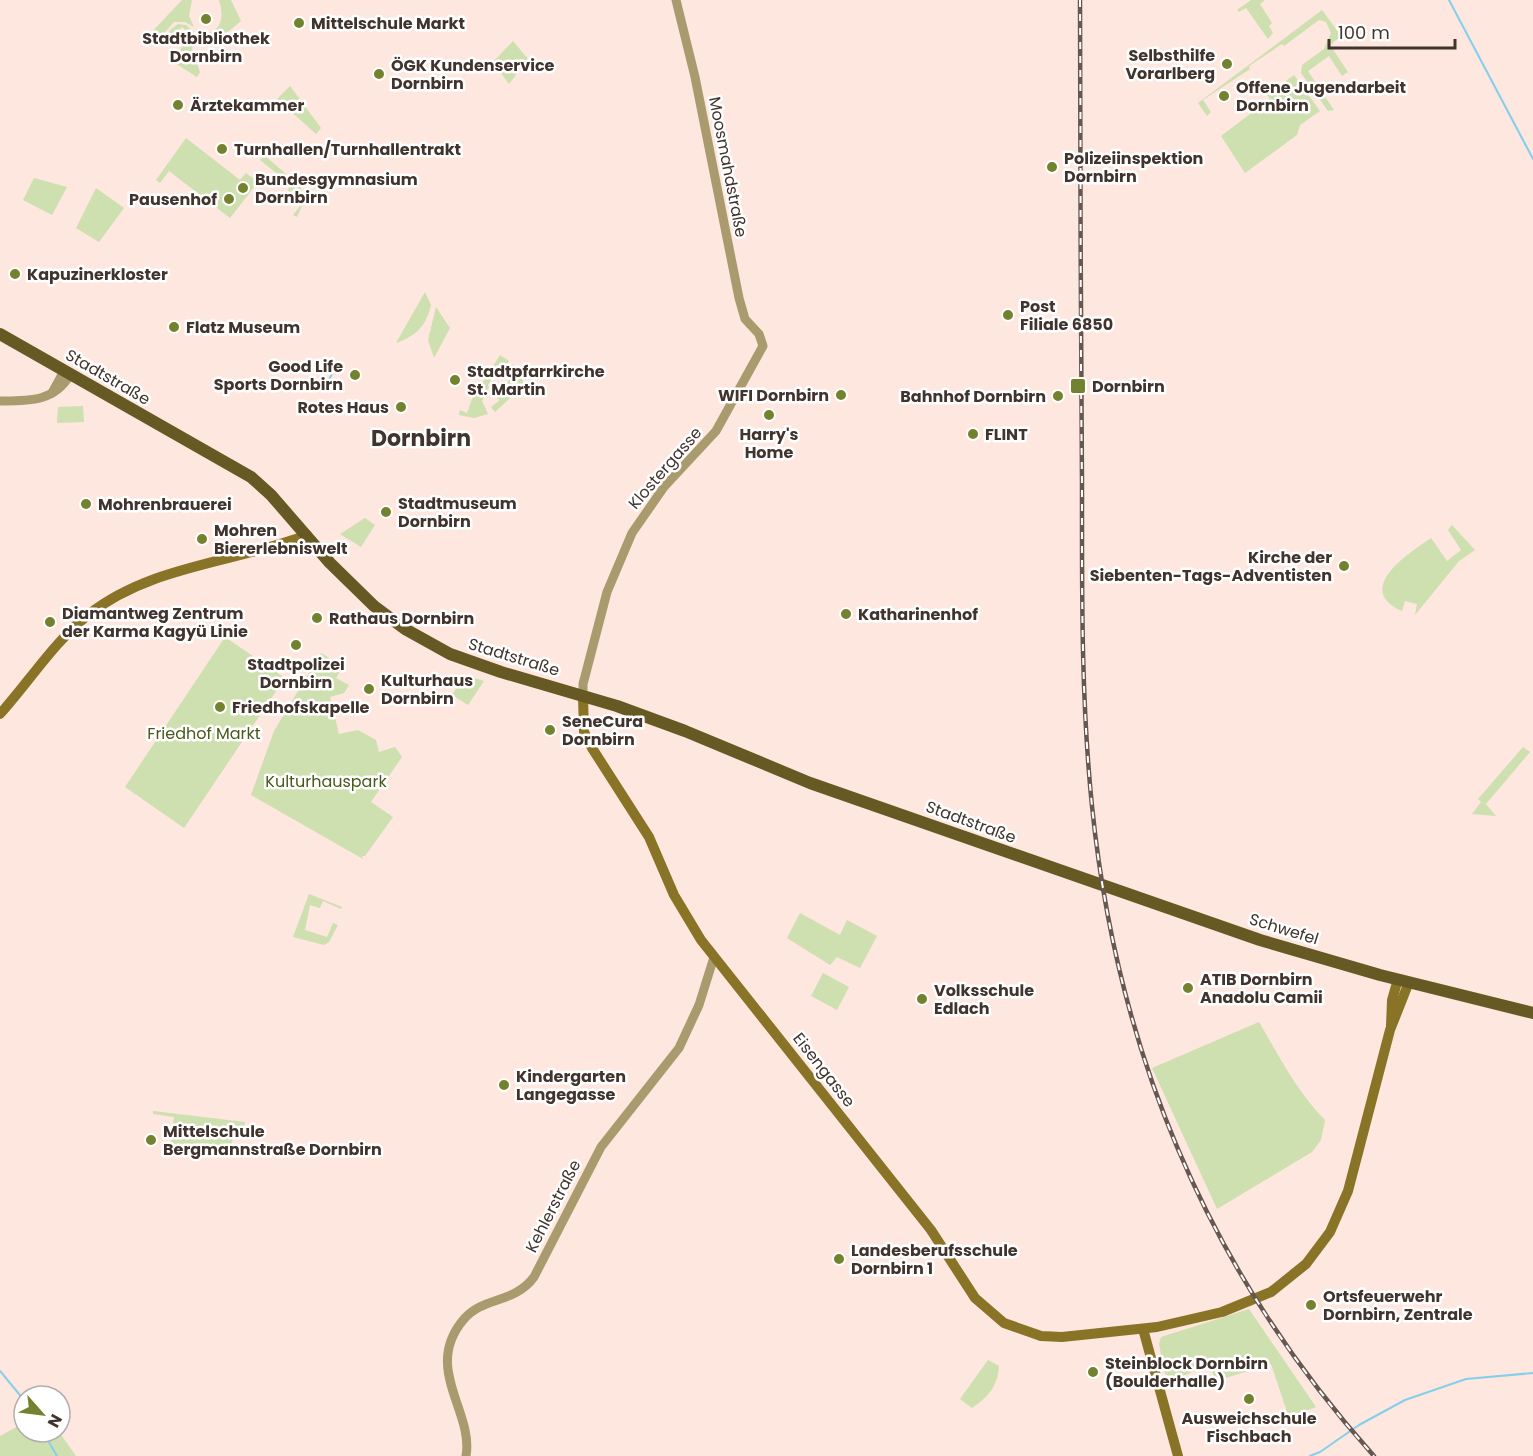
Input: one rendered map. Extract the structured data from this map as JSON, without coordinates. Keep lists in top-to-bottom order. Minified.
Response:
{"streets":{"main road":["Stadtstraße","Schwefel","Eisengasse"],"street":["Moosmahdstraße","Klostergasse","Kehlerstraße"]},"crossings":[["Moosmahdstraße","Klostergasse"],["Stadtstraße","Klostergasse"],["Stadtstraße","Schwefel"],["Stadtstraße","Eisengasse"],["Klostergasse","Eisengasse"],["Schwefel","Eisengasse"],["Eisengasse","Kehlerstraße"]],"districts":["Dornbirn"],"parks":["Friedhof Markt","Kulturhauspark"],"places":{"other":["Stadtbibliothek Dornbirn","Mittelschule Markt","Selbsthilfe Vorarlberg","ÖGK Kundenservice Dornbirn","Offene Jugendarbeit Dornbirn","Ärztekammer","Turnhallen/Turnhallentrakt","Polizeiinspektion Dornbirn","Bundesgymnasium Dornbirn","Pausenhof","Kapuzinerkloster","Post Filiale 6850","Flatz Museum","Good Life Sports Dornbirn","Stadtpfarrkirche St. Martin","WIFI Dornbirn","Bahnhof Dornbirn","Rotes Haus","Harry's Home","FLINT","Mohrenbrauerei","Stadtmuseum Dornbirn","Mohren Biererlebniswelt","Kirche der Siebenten-Tags-Adventisten","Katharinenhof","Rathaus Dornbirn","Diamantweg Zentrum der Karma Kagyü Linie","Stadtpolizei Dornbirn","Kulturhaus Dornbirn","Friedhofskapelle","SeneCura Dornbirn","ATIB Dornbirn Anadolu Camii","Volksschule Edlach","Kindergarten Langegasse","Mittelschule Bergmannstraße Dornbirn","Landesberufsschule Dornbirn 1","Ortsfeuerwehr Dornbirn, Zentrale","Steinblock Dornbirn (Boulderhalle)","Ausweichschule Fischbach"],"transit":["Dornbirn"]},"scale_bar":"100 m","north":"bottom right"}
